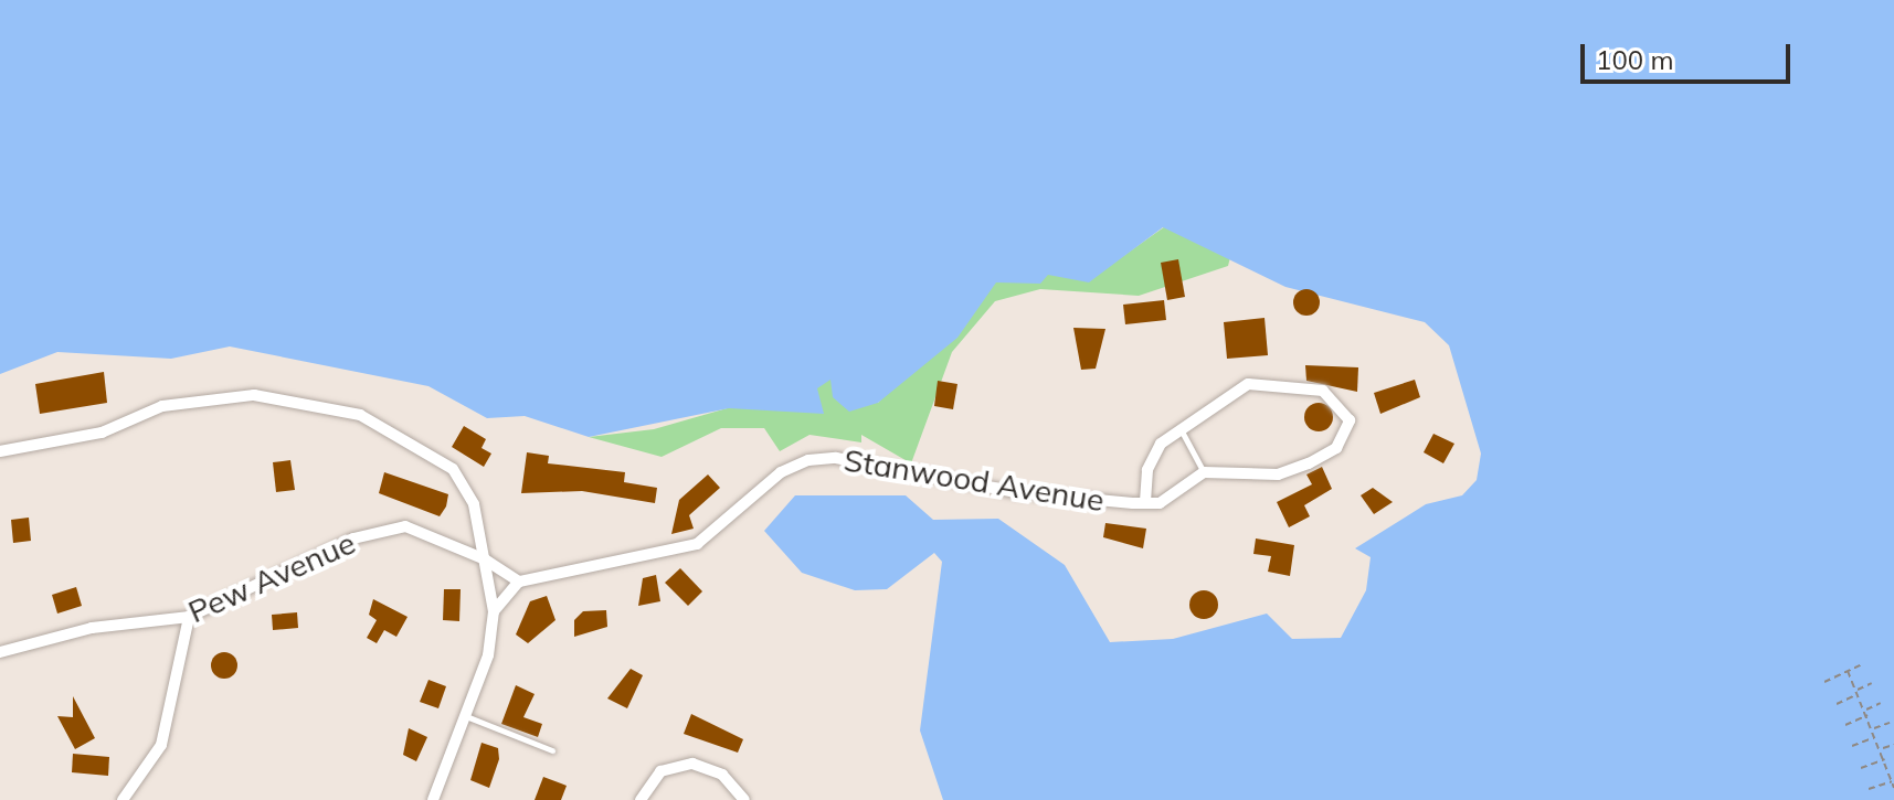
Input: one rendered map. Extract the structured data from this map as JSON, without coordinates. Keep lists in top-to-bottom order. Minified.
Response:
{"streets":{"street":["Stanwood Avenue","Pew Avenue"]},"scale_bar":"100 m"}
